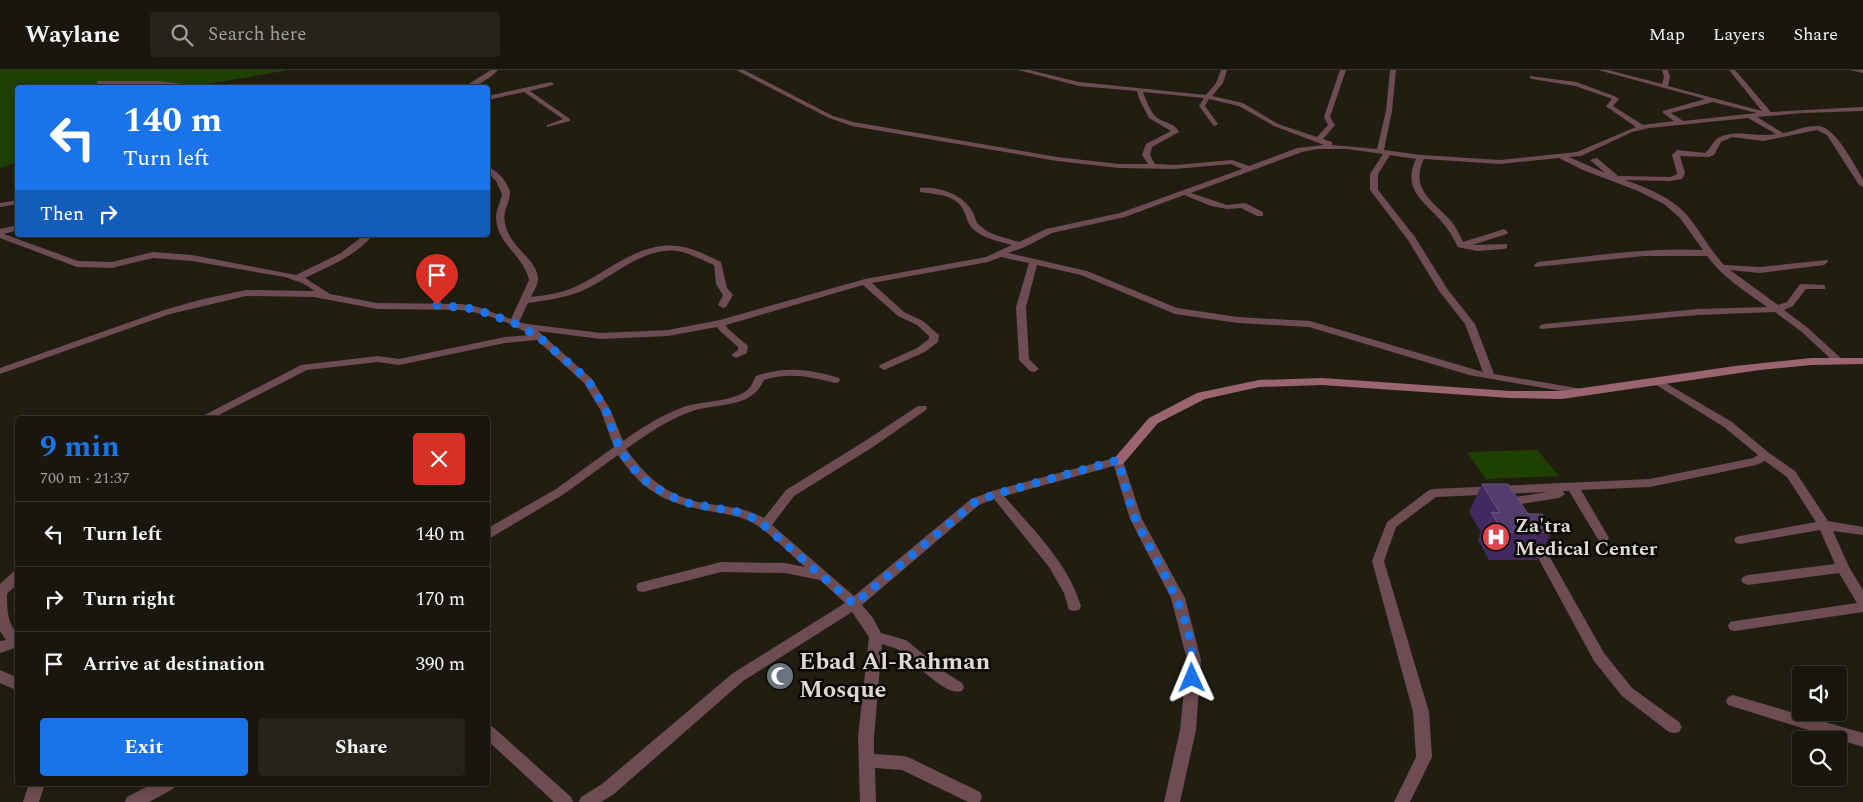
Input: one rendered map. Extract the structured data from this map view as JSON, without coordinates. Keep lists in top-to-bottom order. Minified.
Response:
{"places":{"hospital":["Za'tra Medical Center"],"mosque":["Ebad Al-Rahman Mosque"]},"page":{"header":"Waylane","search":"Search here","nav":["Map","Layers","Share"],"turn":["140 m","Turn left"],"then":"Then","heading":["9 min","700 m · 21:37"],"list":[{"name":"Turn left","value":"140 m"},{"name":"Turn right","value":"170 m"},{"name":"Arrive at destination","value":"390 m"}],"buttons":["Exit","Share"]}}
